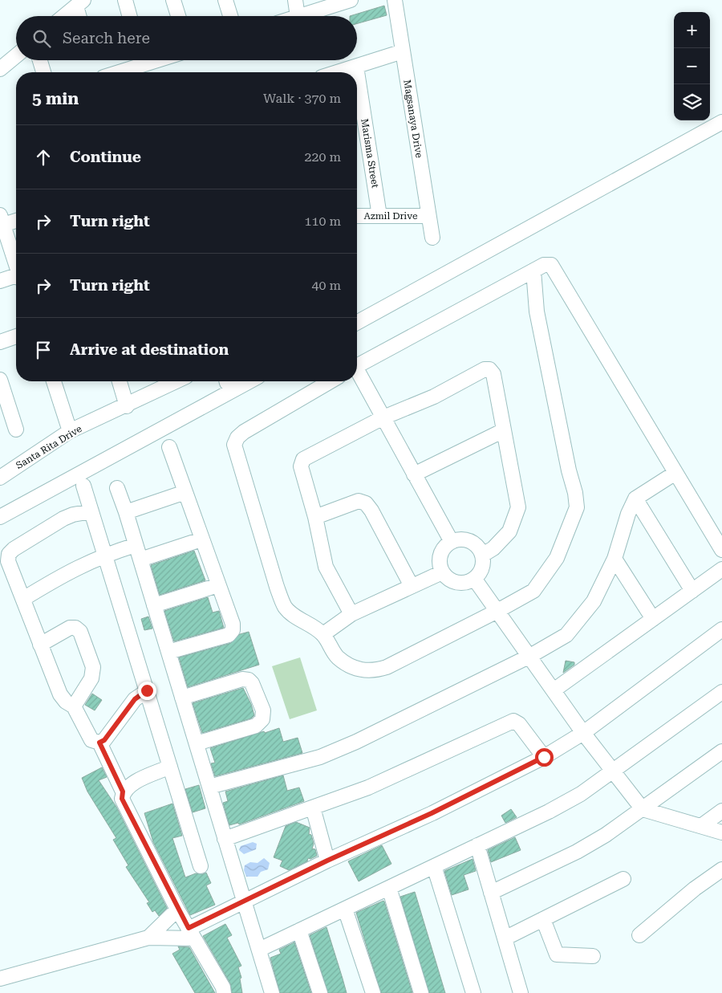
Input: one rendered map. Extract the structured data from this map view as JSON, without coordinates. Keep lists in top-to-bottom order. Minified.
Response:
{"streets":{"street":["Magsanaya Drive","Marisma Street","Azmil Drive","Santa Rita Drive"]},"crossings":[["Magsanaya Drive","Azmil Drive"],["Marisma Street","Azmil Drive"]],"page":{"map_buttons":["+","−"],"search":"Search here","heading":["5 min","Walk · 370 m"],"list":[["Continue","220 m"],["Turn right","110 m"],["Turn right","40 m"],"Arrive at destination"]}}
